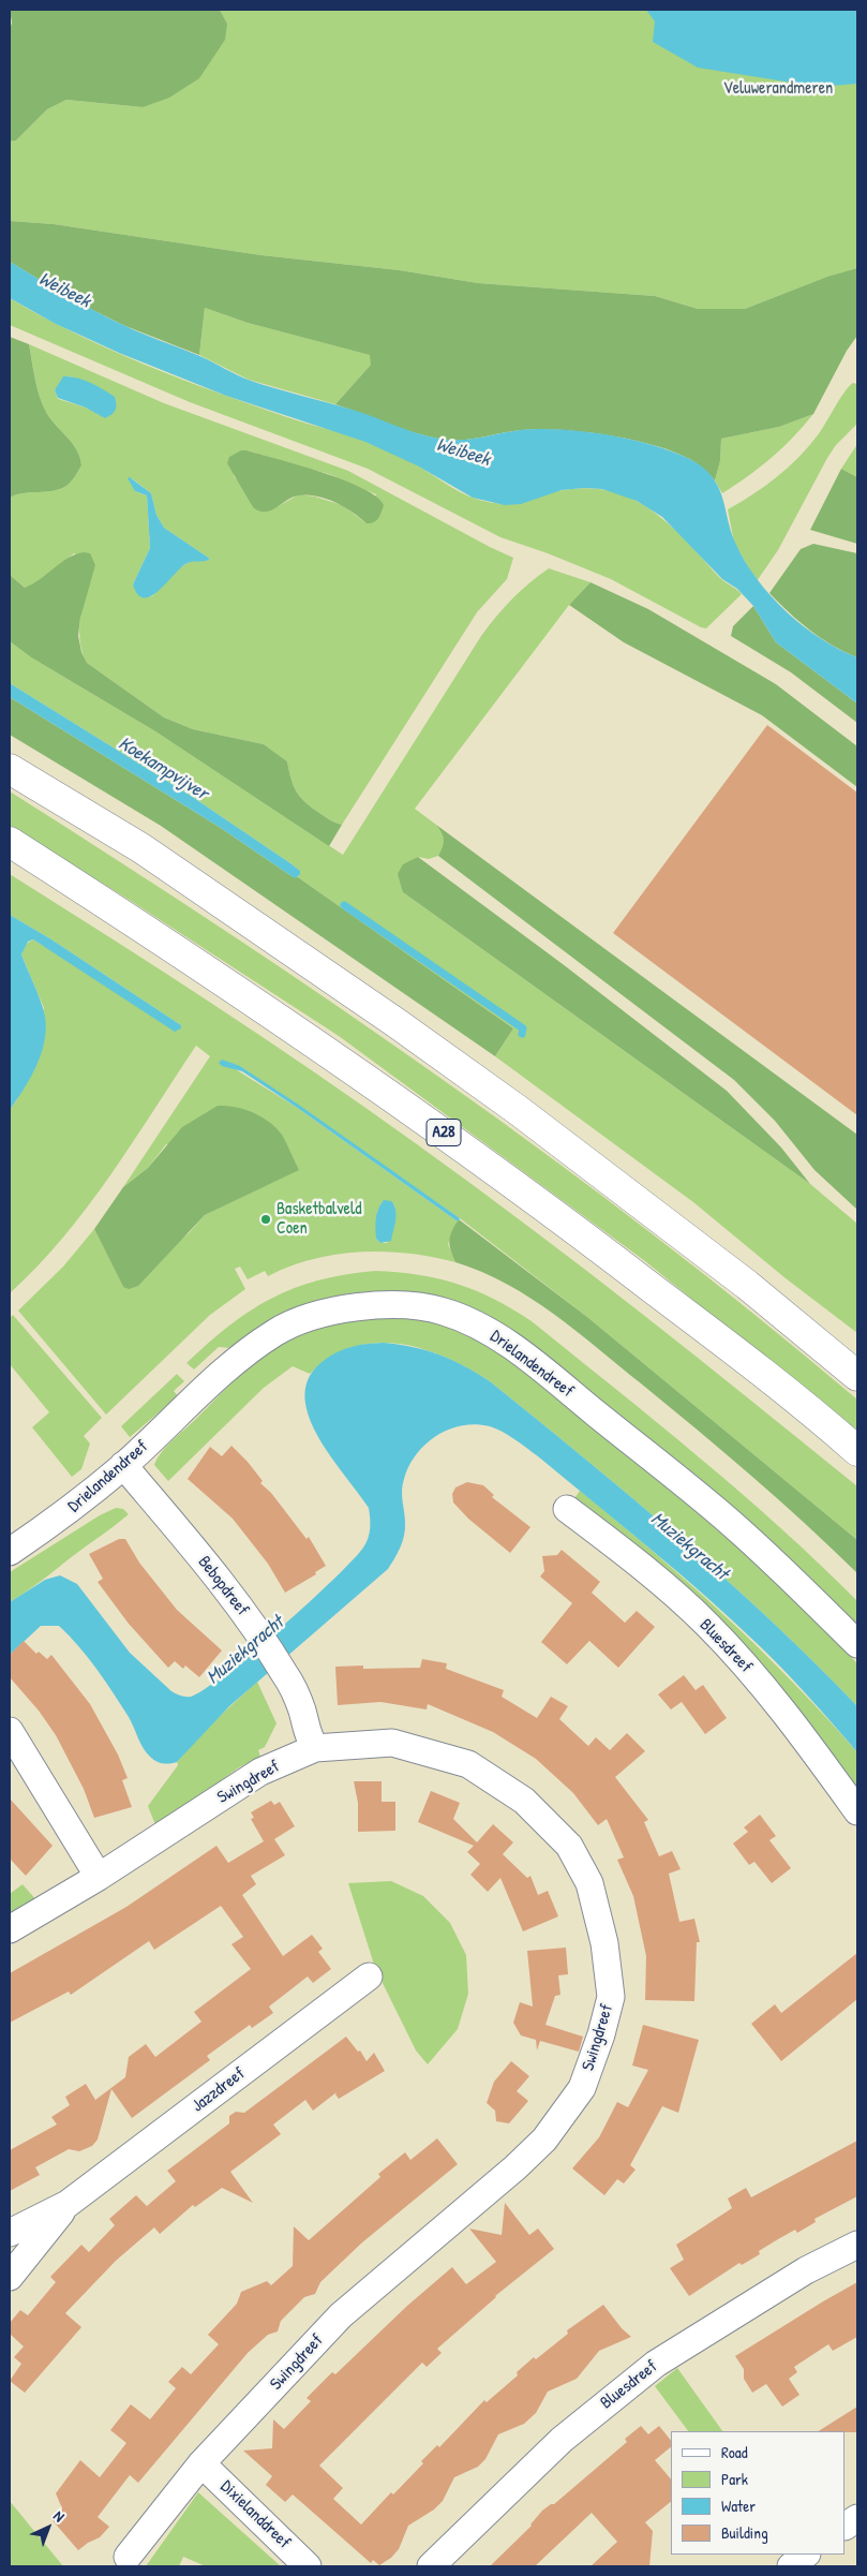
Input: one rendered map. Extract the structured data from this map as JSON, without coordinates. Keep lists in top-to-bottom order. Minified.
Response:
{"streets":{"highway":["A28"],"street":["Drielandendreef","Bebopdreef","Bluesdreef","Swingdreef","Jazzdreef","Dixielanddreef"]},"crossings":[["Drielandendreef","Bebopdreef"],["Bebopdreef","Swingdreef"],["Swingdreef","Dixielanddreef"]],"water":["Weibeek","Koekampvijver","Muziekgracht"],"parks":["Veluwerandmeren"],"places":["Basketbalveld Coen"],"legend":["Road","Park","Water","Building"],"north":"top right"}
